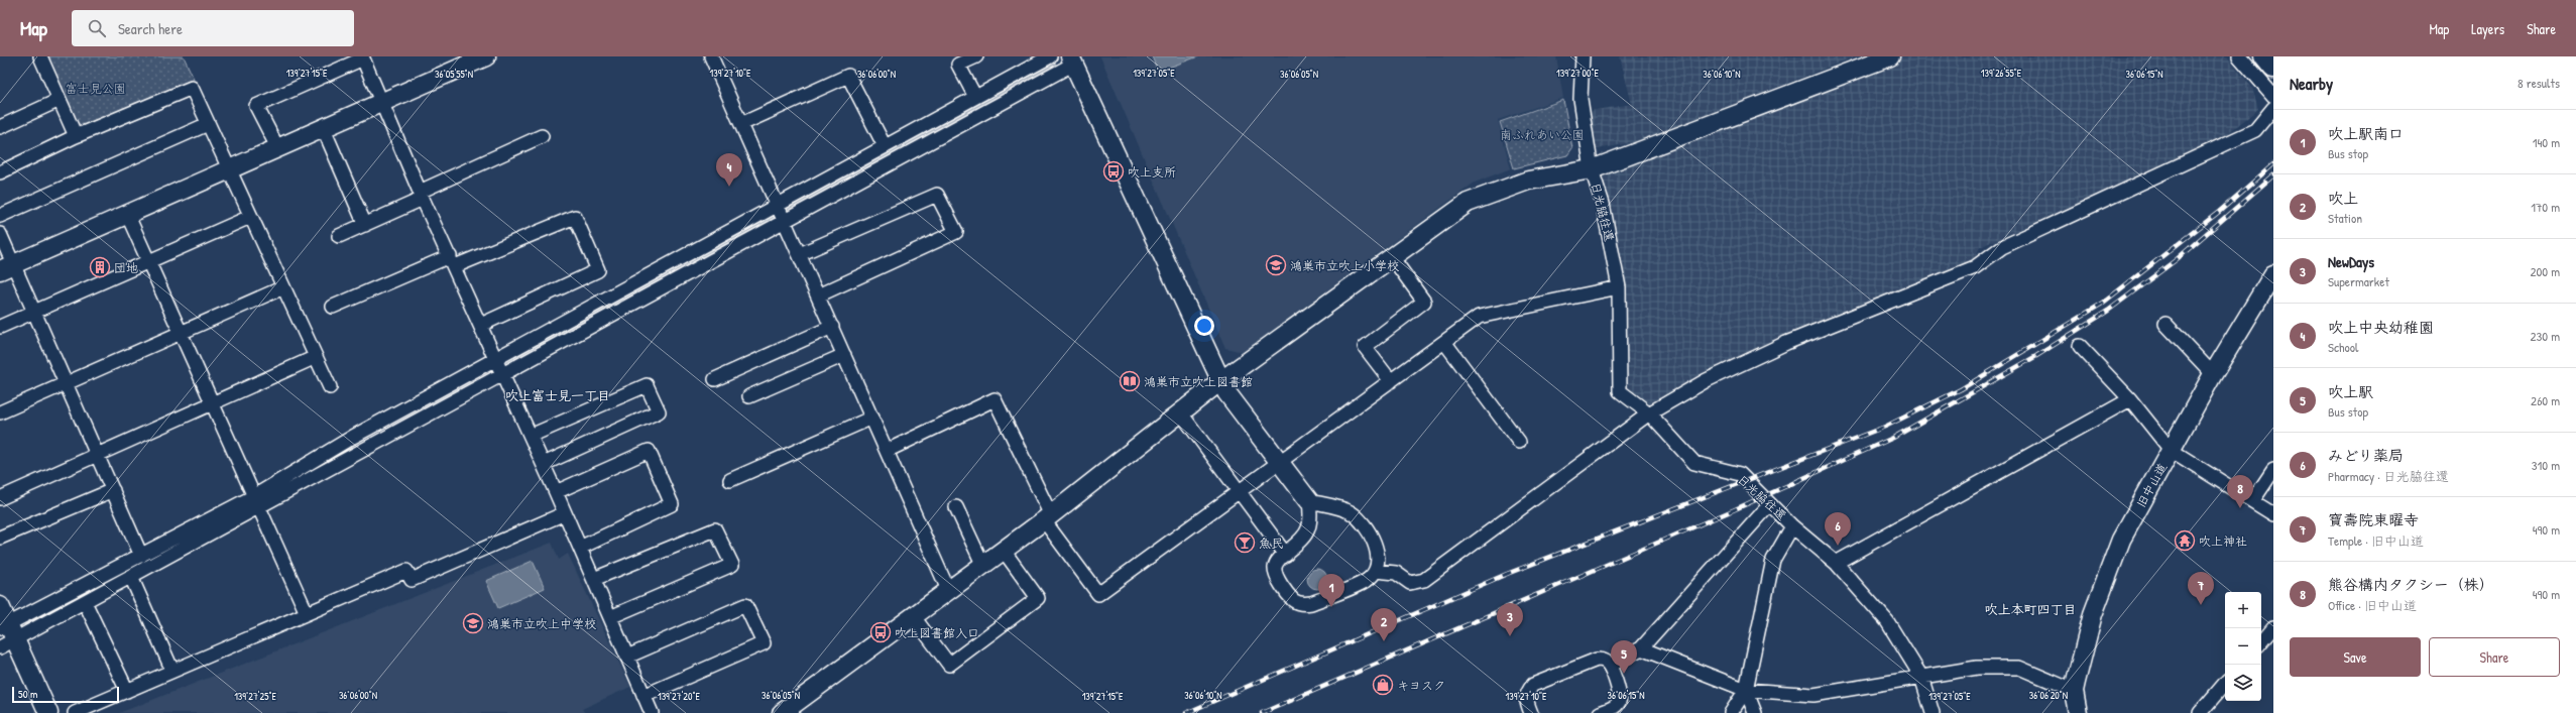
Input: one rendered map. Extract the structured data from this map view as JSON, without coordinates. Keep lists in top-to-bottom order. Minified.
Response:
{"streets":{"street":["日光脇往還","旧中山道"]},"districts":["吹上富士見一丁目","吹上本町四丁目"],"parks":["富士見公園","南ふれあい公園"],"places":{"bus stop":["吹上支所","吹上図書館入口"],"school or university":["鴻巣市立吹上小学校","鴻巣市立吹上中学校"],"building":["団地"],"library":["鴻巣市立吹上図書館"],"temple":["吹上神社"],"bar":["魚民"],"shop":["キヨスク"]},"scale_bar":"50 m","page":{"header":"Map","search":"Search here","nav":["Map","Layers","Share"],"heading":["Nearby","8 results"],"list":[{"mark":"1","name":"吹上駅南口","note":"Bus stop","value":"140 m"},{"mark":"2","name":"吹上","note":"Station","value":"170 m"},{"mark":"3","name":"NewDays","note":"Supermarket","value":"200 m"},{"mark":"4","name":"吹上中央幼稚園","note":"School","value":"230 m"},{"mark":"5","name":"吹上駅","note":"Bus stop","value":"260 m"},{"mark":"6","name":"みどり薬局","note":"Pharmacy · 日光脇往還","value":"310 m"},{"mark":"7","name":"寶壽院東曜寺","note":"Temple · 旧中山道","value":"490 m"},{"mark":"8","name":"熊谷構内タクシー（株）","note":"Office · 旧中山道","value":"490 m"}],"pins":["4","8","6","7","1","3","2","5"],"map_buttons":["+","−"],"buttons":["Save","Share"],"scale":"50 m"},"coordinates":["139°27'15\"E","139°27'10\"E","139°27'05\"E","139°27'00\"E","139°26'55\"E","36°06'10\"N","36°06'15\"N","36°05'55\"N","36°06'00\"N","36°06'05\"N","36°06'20\"N","139°27'25\"E","139°27'20\"E"]}
